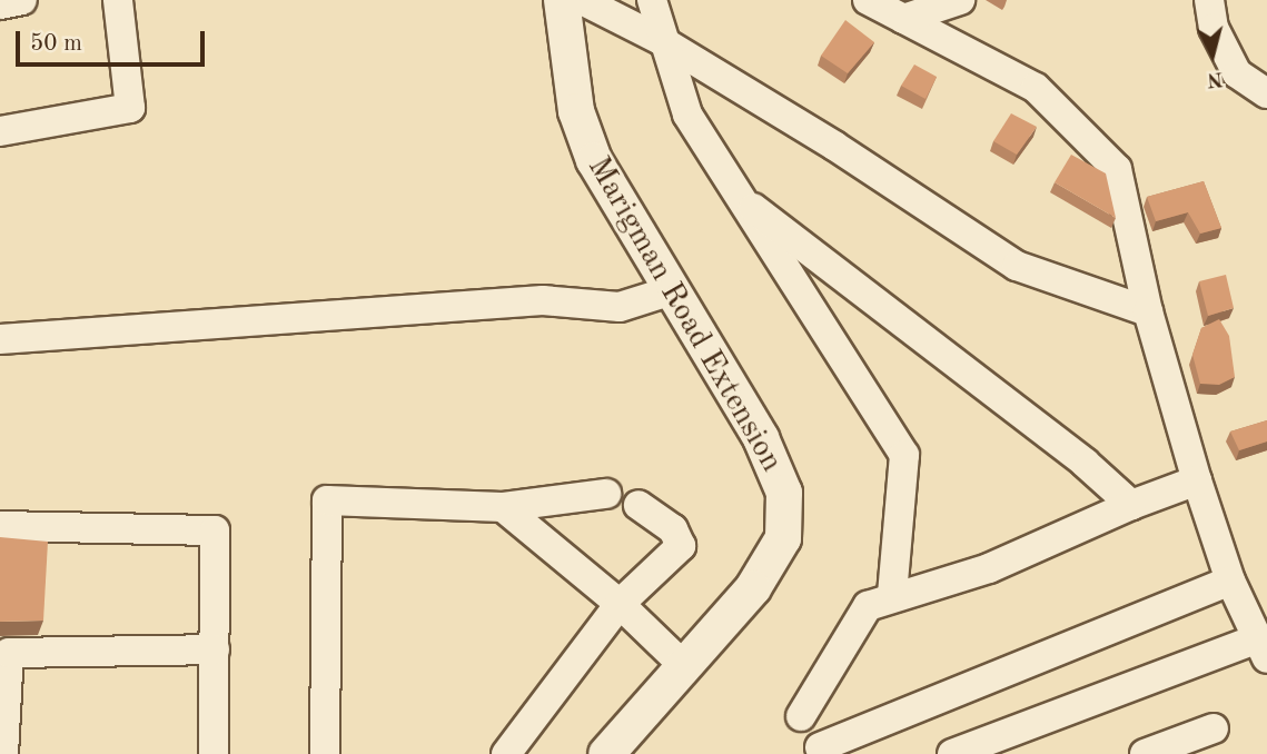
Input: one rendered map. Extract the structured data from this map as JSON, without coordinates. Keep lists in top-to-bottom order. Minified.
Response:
{"streets":{"street":["Marigman Road Extension"]},"scale_bar":"50 m","north":"bottom"}
